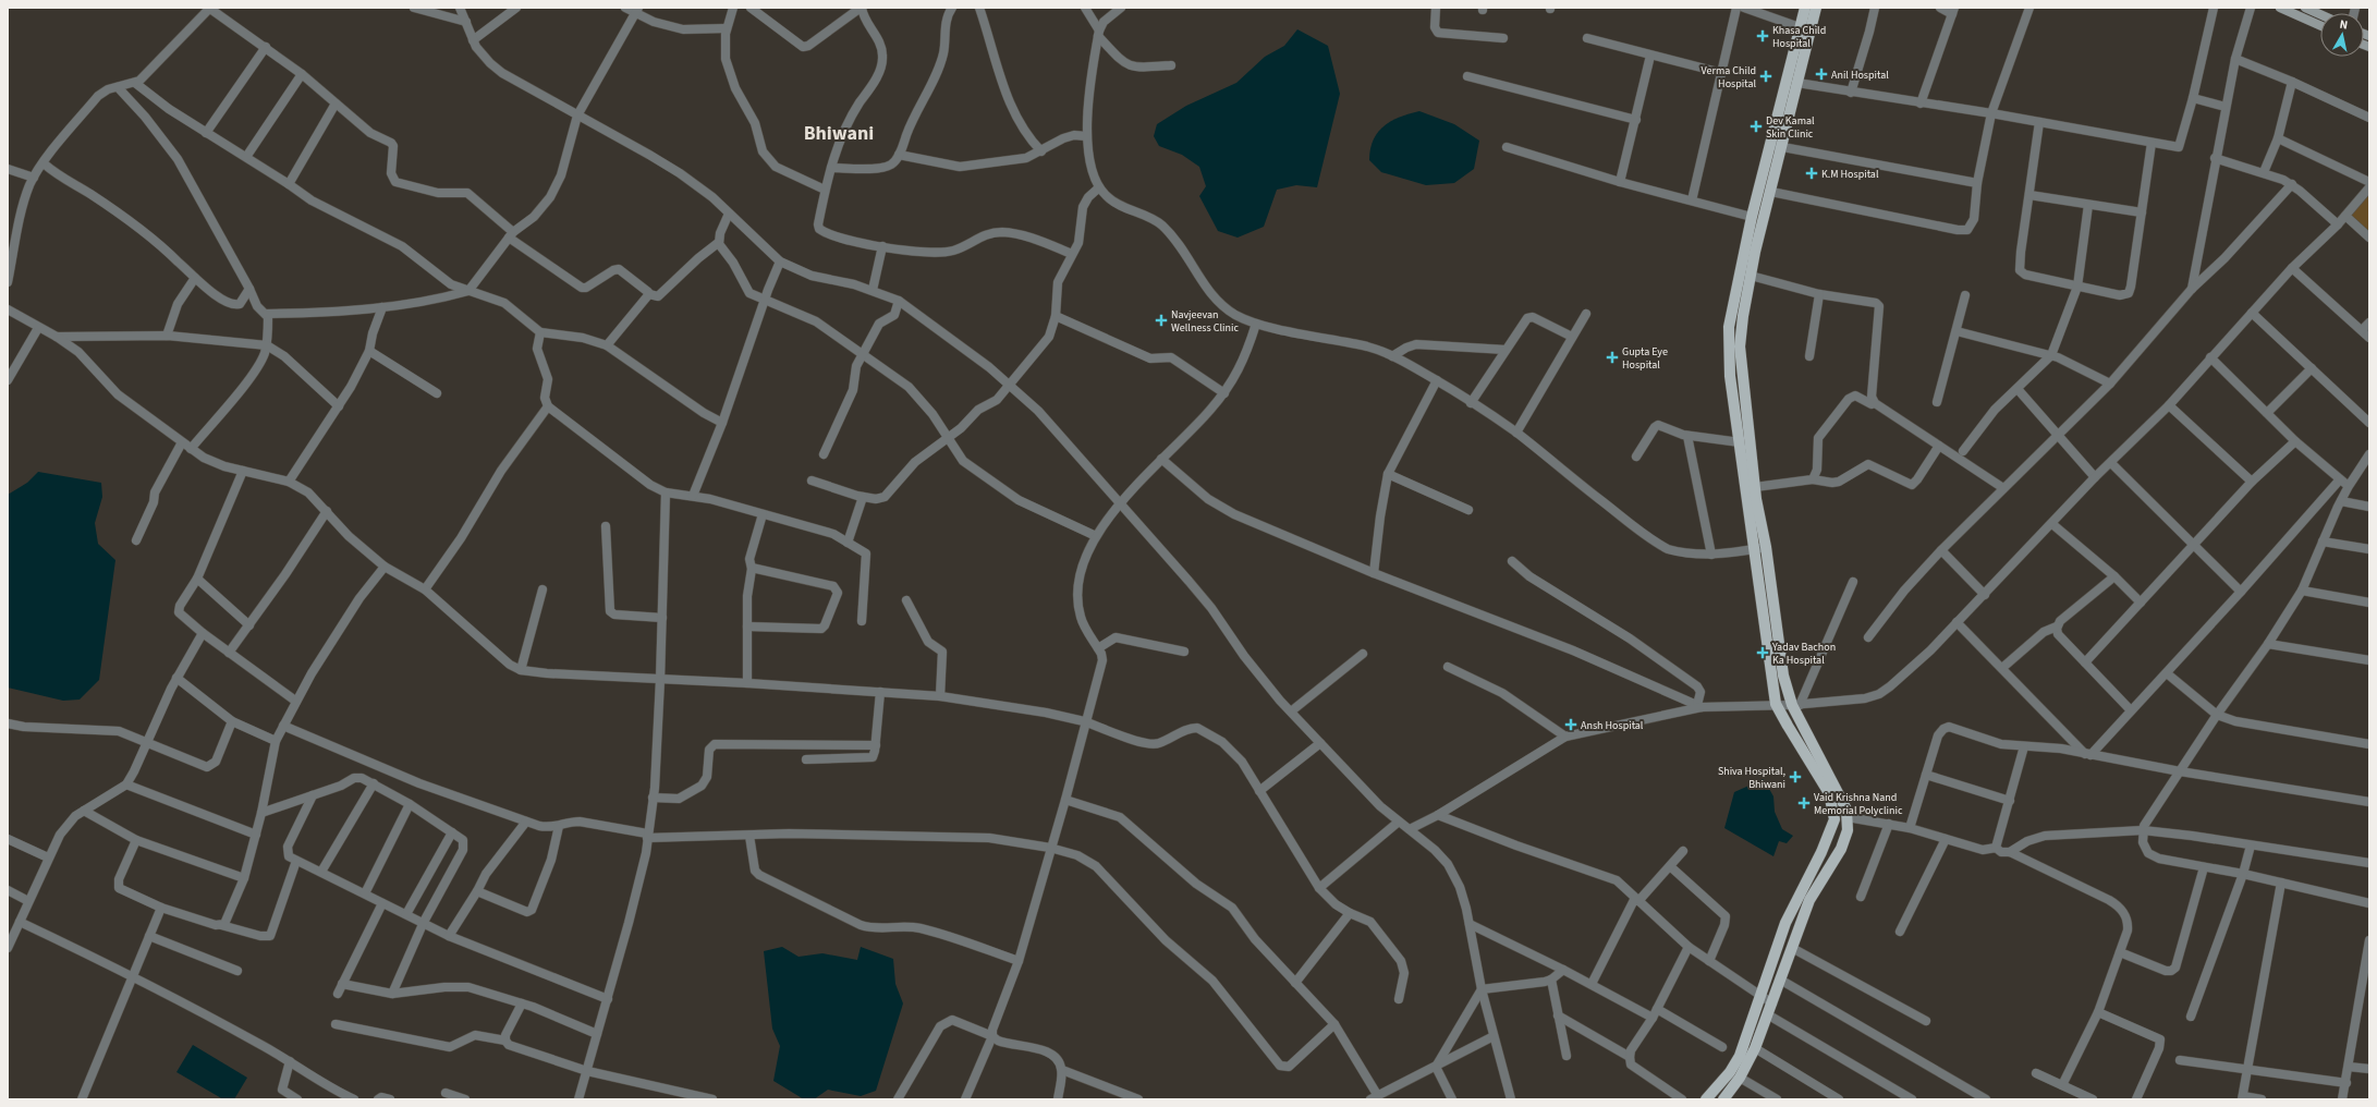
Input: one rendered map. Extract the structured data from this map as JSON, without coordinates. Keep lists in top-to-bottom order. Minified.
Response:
{"districts":["Bhiwani"],"places":{"health":["Khasa Child Hospital","Anil Hospital","Verma Child Hospital","Dev Kamal Skin Clinic","K.M Hospital","Navjeevan Wellness Clinic","Gupta Eye Hospital","Yadav Bachon Ka Hospital","Ansh Hospital","Shiva Hospital, Bhiwani","Vaid Krishna Nand Memorial Polyclinic"]},"north":"top"}
